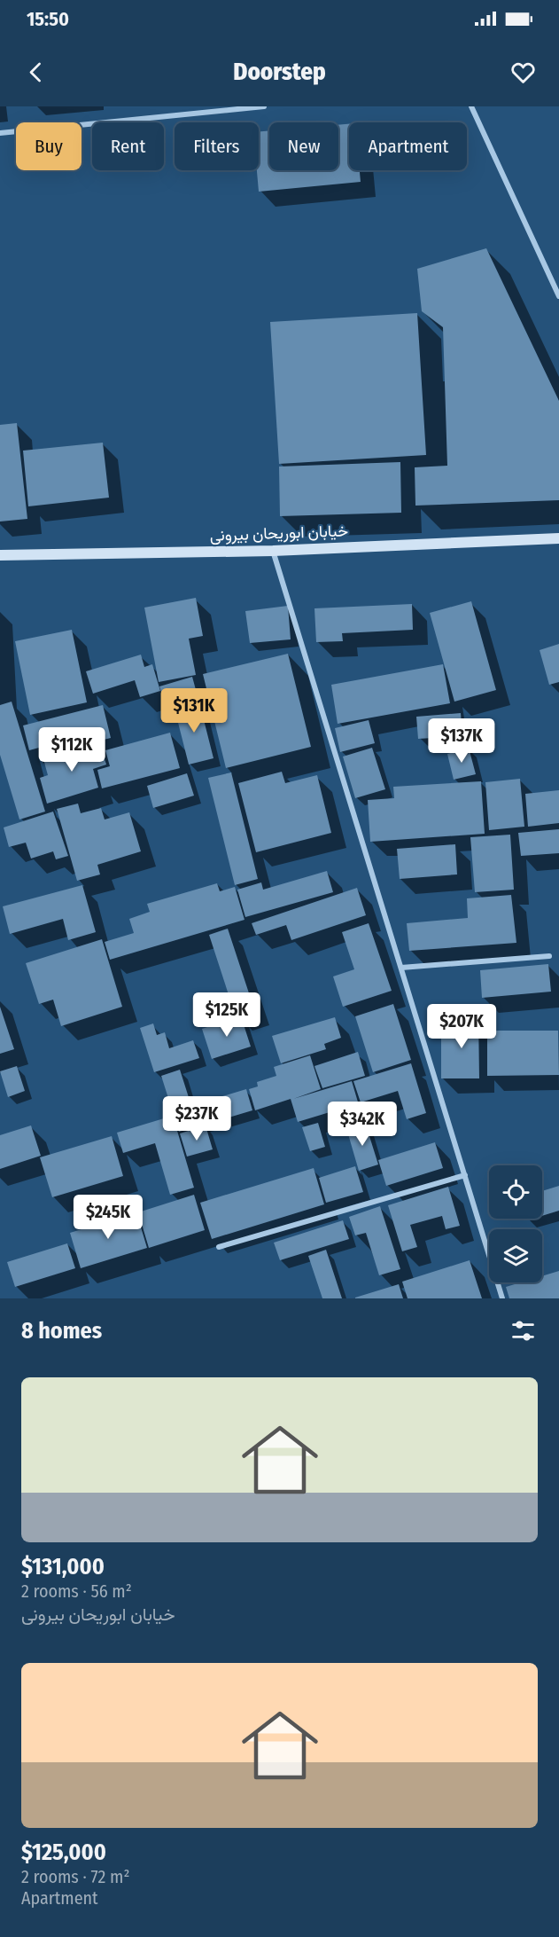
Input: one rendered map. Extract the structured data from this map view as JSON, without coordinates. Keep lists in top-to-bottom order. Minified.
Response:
{"streets":{"street":["خیابان ابوریحان بیرونی"]},"page":{"status":"15:50","header":"Doorstep","chip":["Buy","Rent","Filters","New","Apartment"],"price":["$131K","$137K","$112K","$125K","$207K","$237K","$342K","$245K"],"heading":"8 homes","list":[{"name":"$131,000","note":"2 rooms · 56 m² · خیابان ابوریحان بیرونی"},{"name":"$125,000","note":"2 rooms · 72 m² · Apartment"}]}}
